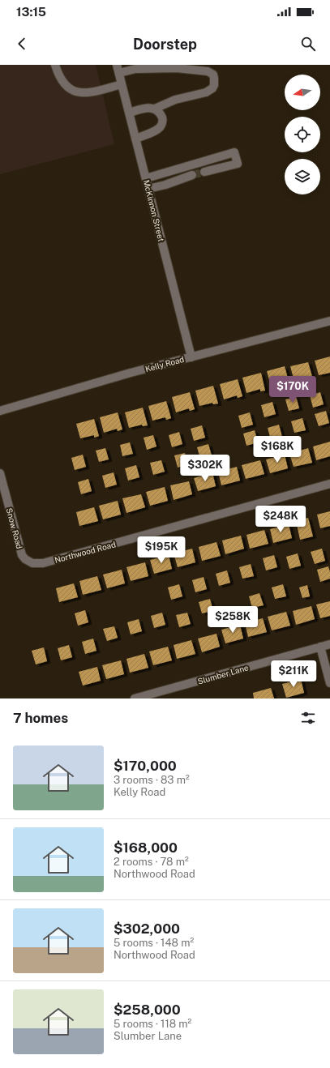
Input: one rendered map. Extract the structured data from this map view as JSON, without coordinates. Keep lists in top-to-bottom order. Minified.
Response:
{"streets":{"street":["McKinnon Street","Kelly Road","Snow Road","Northwood Road","Slumber Lane"]},"crossings":[["McKinnon Street","Kelly Road"],["Snow Road","Northwood Road"]],"north":"left","page":{"status":"13:15","header":"Doorstep","price":["$170K","$168K","$302K","$248K","$195K","$258K","$211K"],"heading":"7 homes","list":[{"name":"$170,000","note":"3 rooms · 83 m² · Kelly Road"},{"name":"$168,000","note":"2 rooms · 78 m² · Northwood Road"},{"name":"$302,000","note":"5 rooms · 148 m² · Northwood Road"},{"name":"$258,000","note":"5 rooms · 118 m² · Slumber Lane"}]}}
